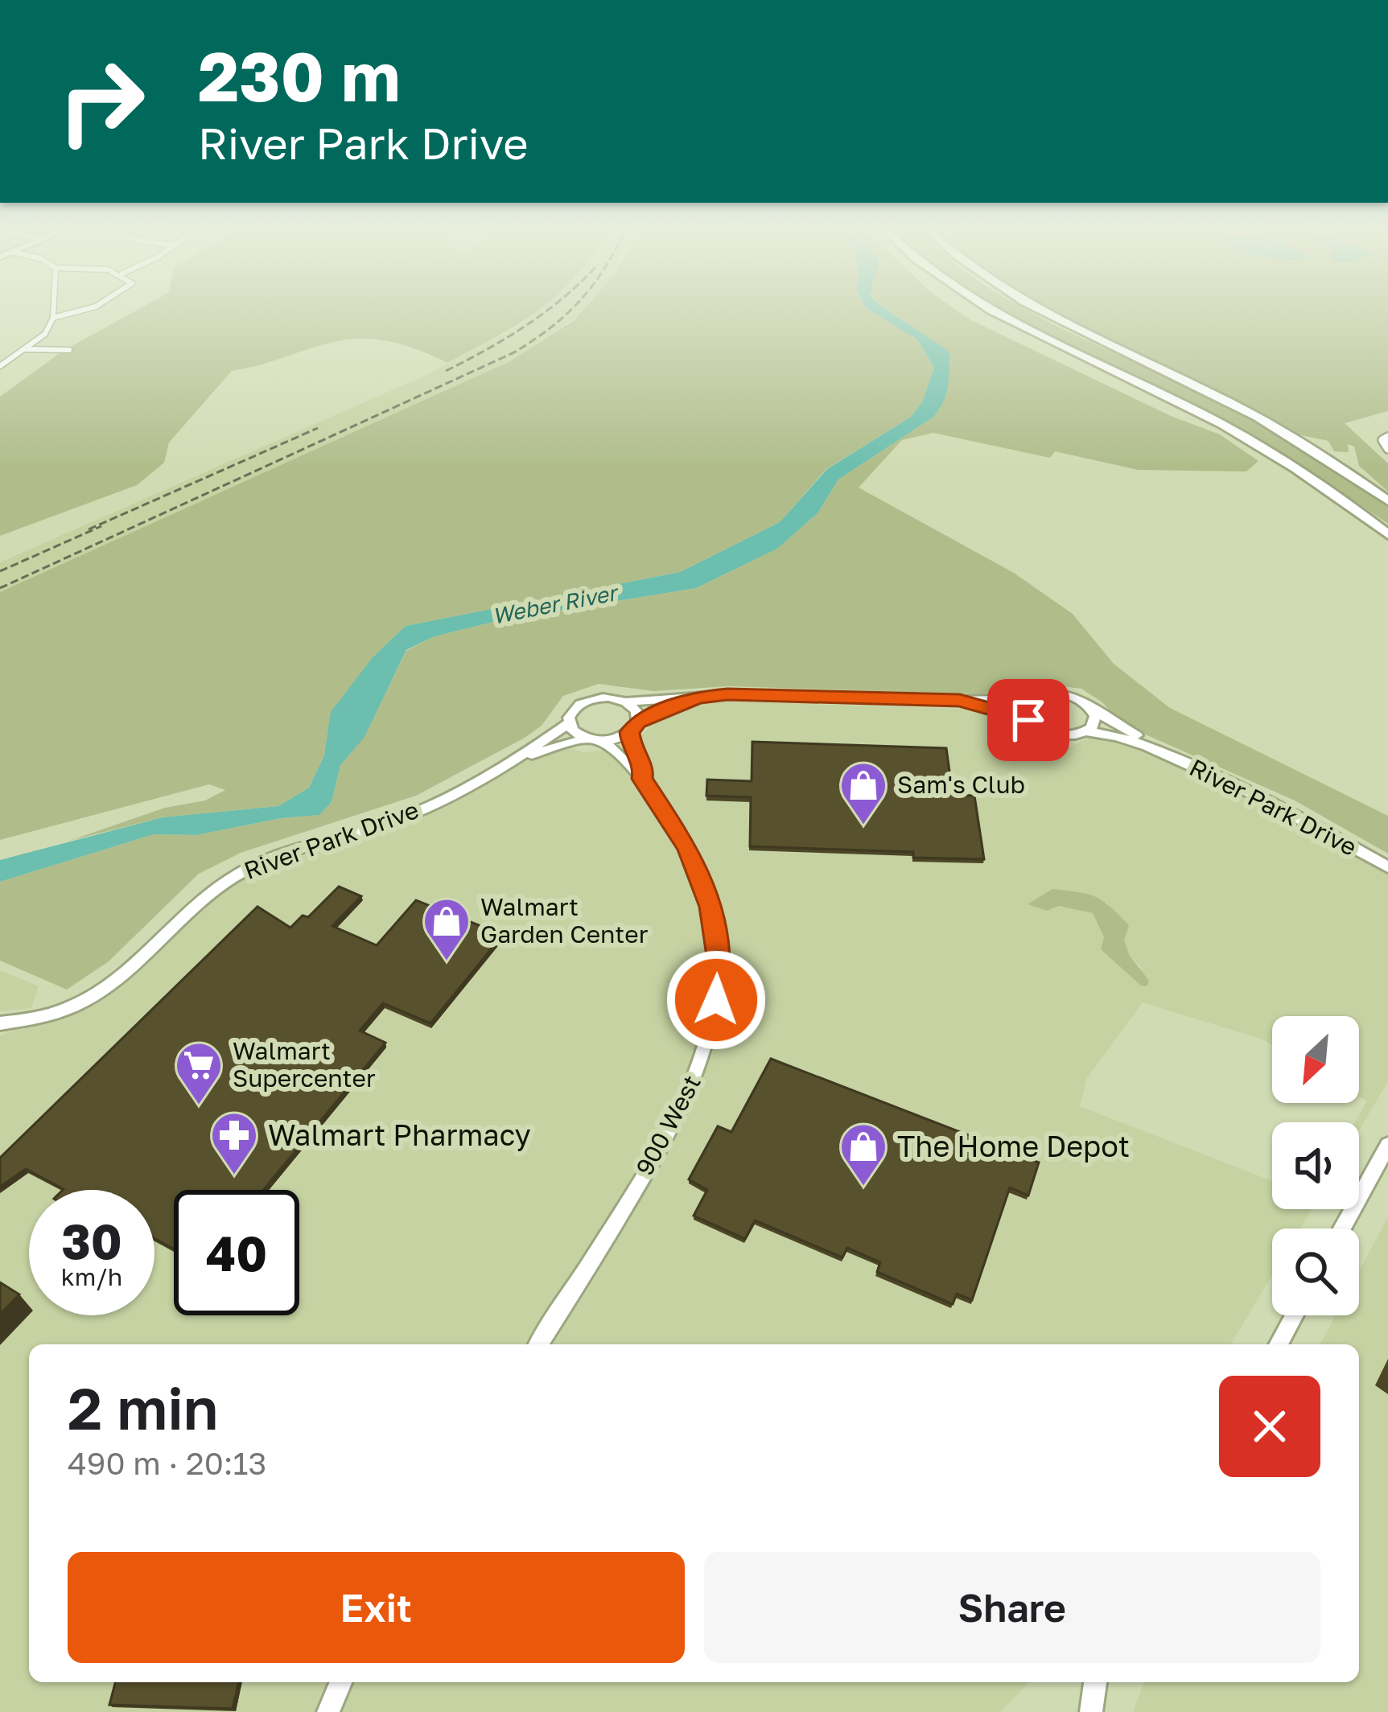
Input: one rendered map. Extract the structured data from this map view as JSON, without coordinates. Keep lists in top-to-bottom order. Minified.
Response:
{"streets":{"street":["River Park Drive","900 West"]},"crossings":[["River Park Drive","900 West"]],"water":["Weber River"],"places":{"shop":["Sam's Club","Walmart Garden Center","The Home Depot"],"supermarket":["Walmart Supercenter"],"pharmacy":["Walmart Pharmacy"]},"north":"bottom left","page":{"turn":["230 m","River Park Drive"],"speed":"30 km/h","limit":"40","heading":["2 min","490 m · 20:13"],"buttons":["Exit","Share"]}}
